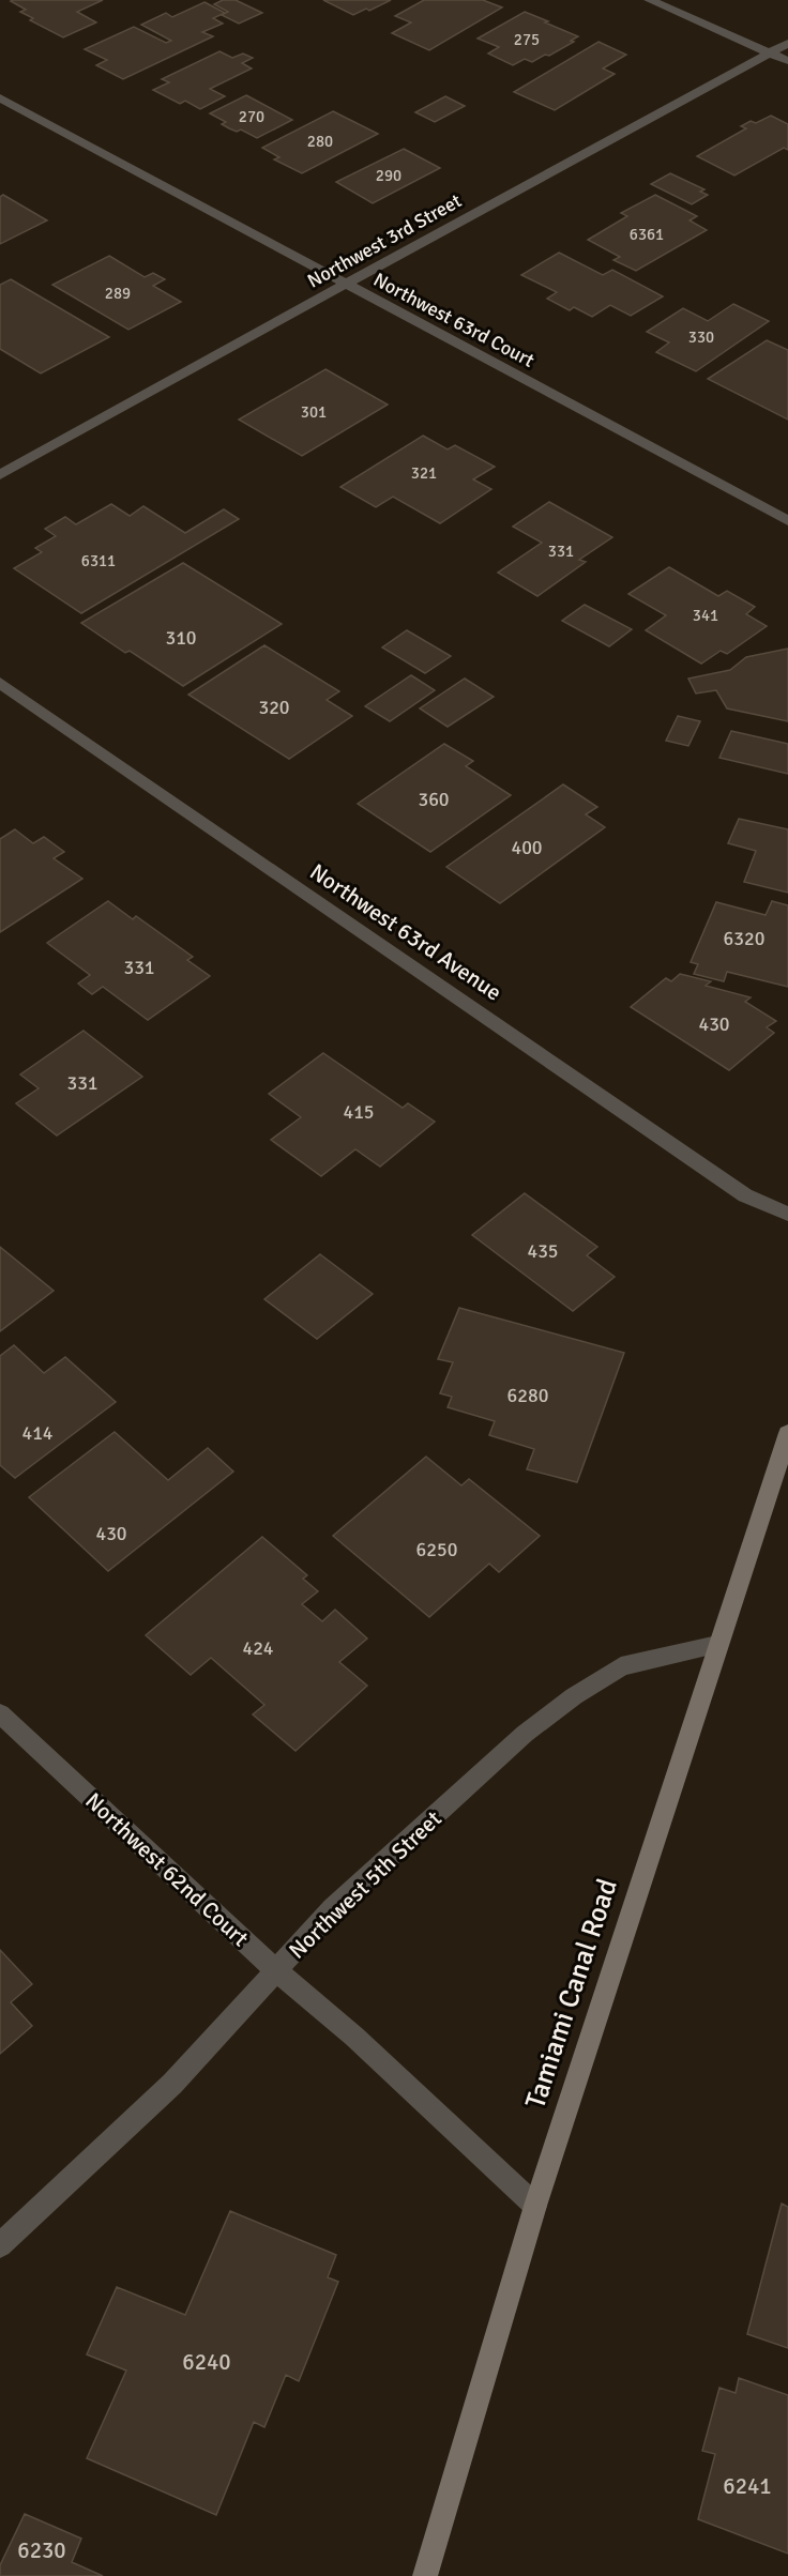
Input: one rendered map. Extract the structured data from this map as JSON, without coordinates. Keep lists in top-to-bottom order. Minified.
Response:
{"streets":{"street":["Northwest 3rd Street","Northwest 63rd Court","Northwest 63rd Avenue","Northwest 62nd Court","Northwest 5th Street","Tamiami Canal Road"]},"crossings":[["Northwest 3rd Street","Northwest 63rd Court"],["Northwest 62nd Court","Northwest 5th Street"],["Northwest 62nd Court","Tamiami Canal Road"],["Northwest 5th Street","Tamiami Canal Road"]],"house_numbers":["275","270","280","290","6361","289","330","301","321","331","6311","341","310","320","360","400","6320","331","430","331","415","435","6280","414","430","6250","424","6240","6241","6230"]}
